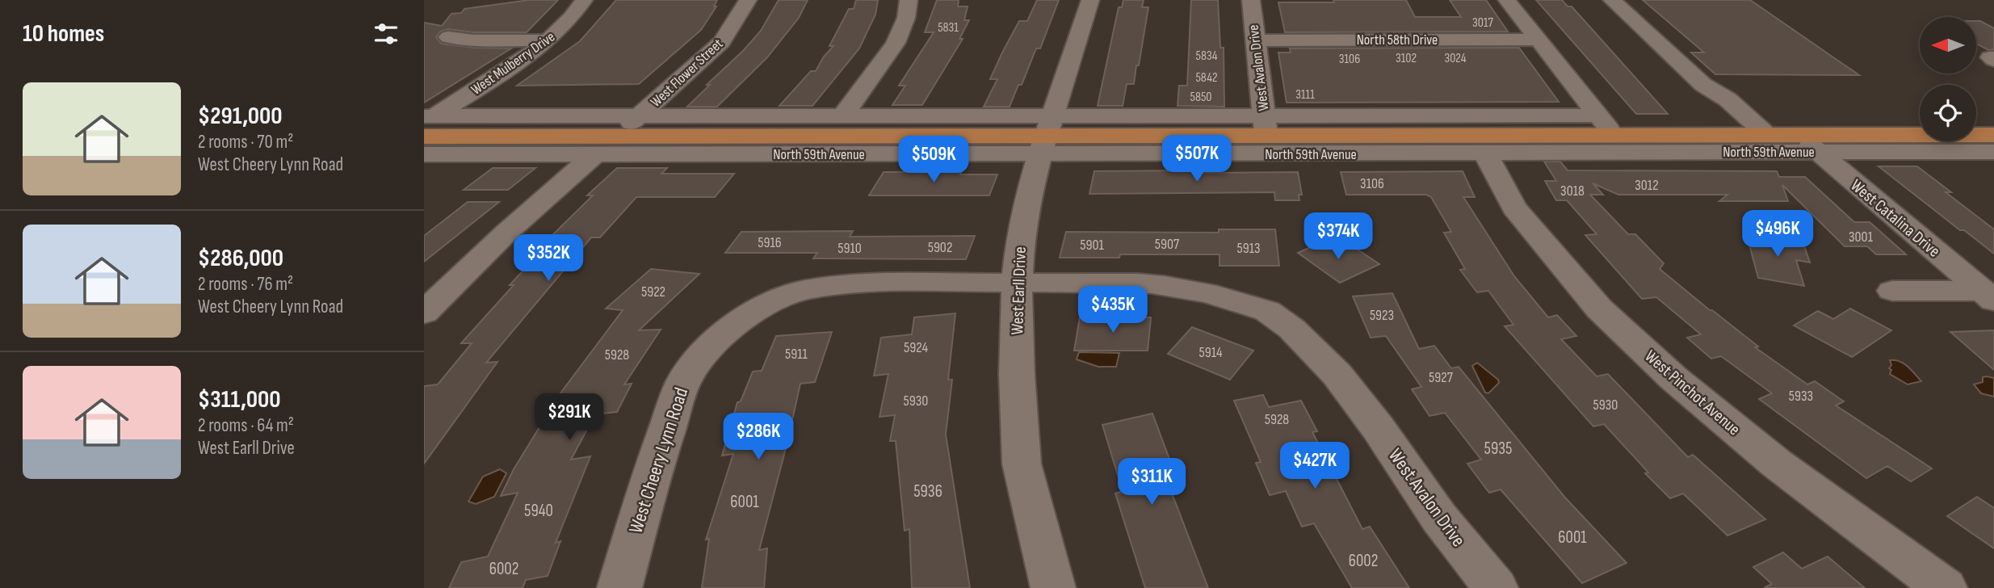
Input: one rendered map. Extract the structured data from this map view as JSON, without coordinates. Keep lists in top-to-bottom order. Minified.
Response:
{"streets":{"main road":["North 59th Avenue"],"street":["North 58th Drive","West Mulberry Drive","West Avalon Drive","West Flower Street","West Catalina Drive","West Earll Drive","West Pinchot Avenue","West Cheery Lynn Road"]},"crossings":[["North 58th Drive","West Avalon Drive"],["West Mulberry Drive","North 59th Avenue"],["West Avalon Drive","North 59th Avenue"],["West Avalon Drive","West Earll Drive"],["West Avalon Drive","West Cheery Lynn Road"],["West Flower Street","North 59th Avenue"],["North 59th Avenue","West Catalina Drive"],["North 59th Avenue","West Earll Drive"],["North 59th Avenue","West Pinchot Avenue"],["West Earll Drive","West Cheery Lynn Road"]],"house_numbers":["3017","5831","5834","3102","3024","3106","5842","3111","5850","3106","3012","3018","3001","5916","5907","5901","5902","5910","5913","5922","5923","5924","5914","5911","5928","5927","5933","5930","5930","5928","5935","5936","6001","5940","6001","6002","6002"],"north":"left","page":{"heading":"10 homes","list":[{"name":"$291,000","note":"2 rooms · 70 m² · West Cheery Lynn Road"},{"name":"$286,000","note":"2 rooms · 76 m² · West Cheery Lynn Road"},{"name":"$311,000","note":"2 rooms · 64 m² · West Earll Drive"}],"price":["$507K","$509K","$496K","$374K","$352K","$435K","$291K","$286K","$427K","$311K"]}}
